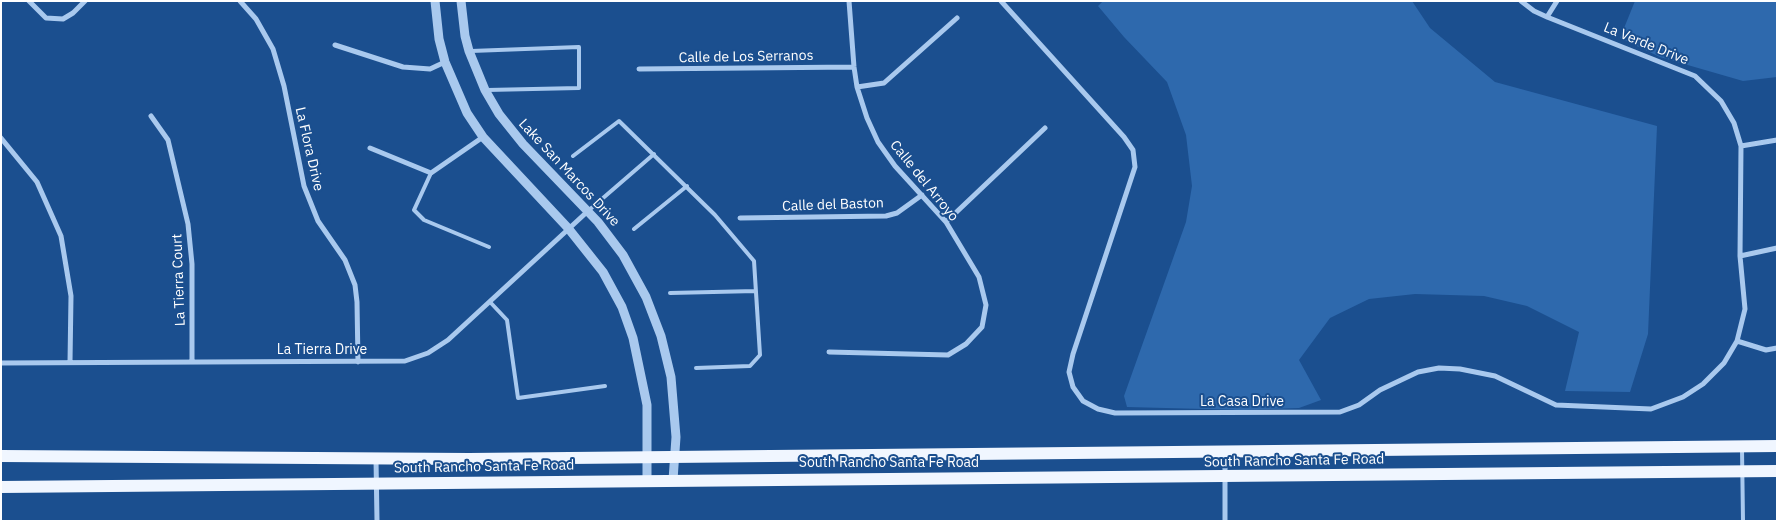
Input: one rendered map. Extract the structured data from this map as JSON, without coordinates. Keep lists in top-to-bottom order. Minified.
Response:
{"streets":{"main road":["South Rancho Santa Fe Road"],"street":["La Verde Drive","Calle de Los Serranos","La Flora Drive","Lake San Marcos Drive","Calle del Arroyo","Calle del Baston","La Tierra Court","La Tierra Drive","La Casa Drive"]},"crossings":[["La Verde Drive","La Casa Drive"],["Calle de Los Serranos","Calle del Arroyo"],["La Flora Drive","La Tierra Drive"],["Lake San Marcos Drive","La Tierra Drive"],["Lake San Marcos Drive","South Rancho Santa Fe Road"],["Calle del Arroyo","Calle del Baston"],["La Tierra Court","La Tierra Drive"]]}
